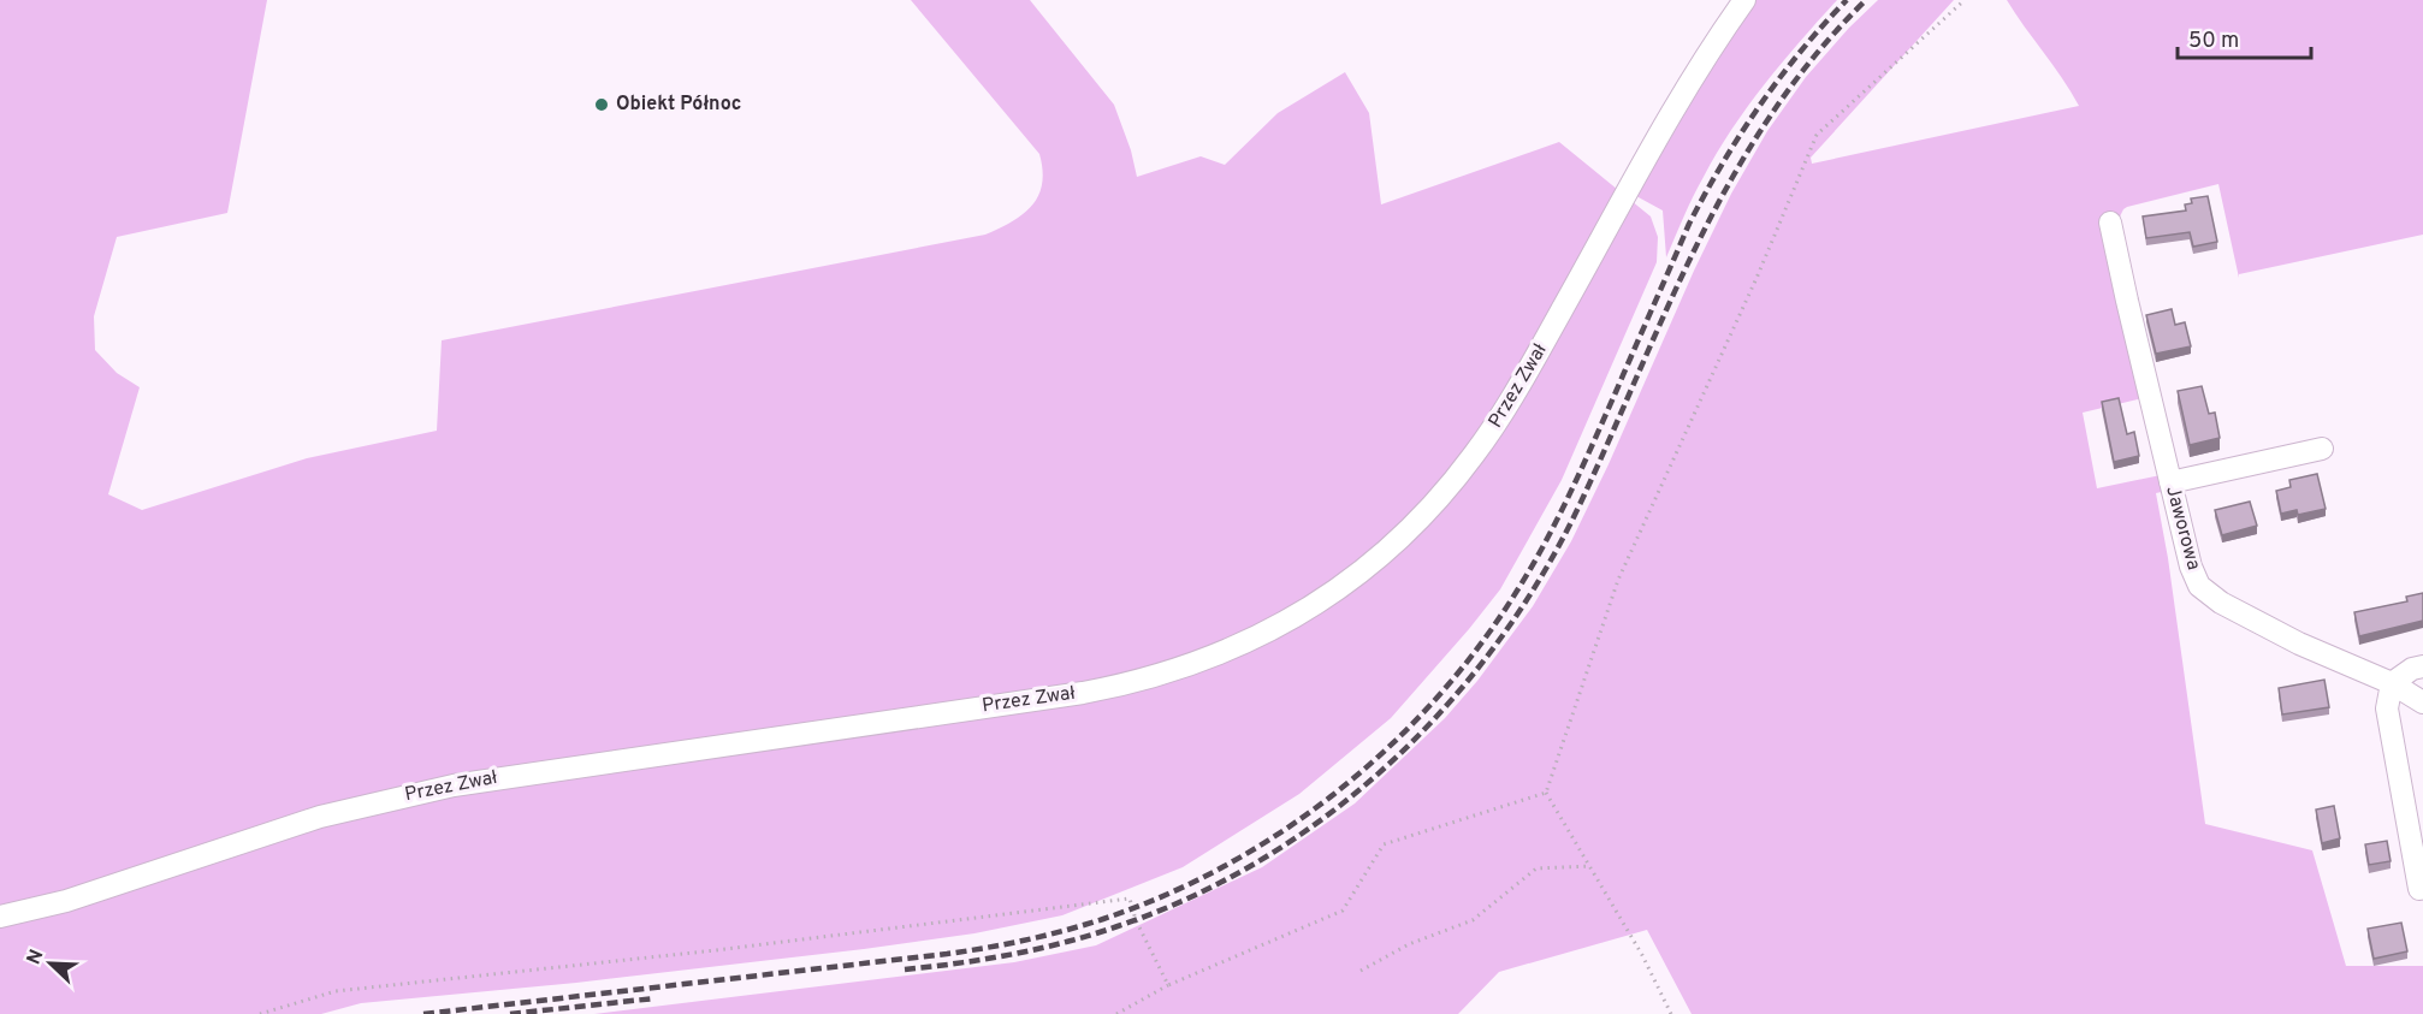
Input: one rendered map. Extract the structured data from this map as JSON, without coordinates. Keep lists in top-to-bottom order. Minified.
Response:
{"streets":{"street":["Przez Zwał","Jaworowa"]},"places":["Obiekt Północ"],"scale_bar":"50 m","north":"top left"}
